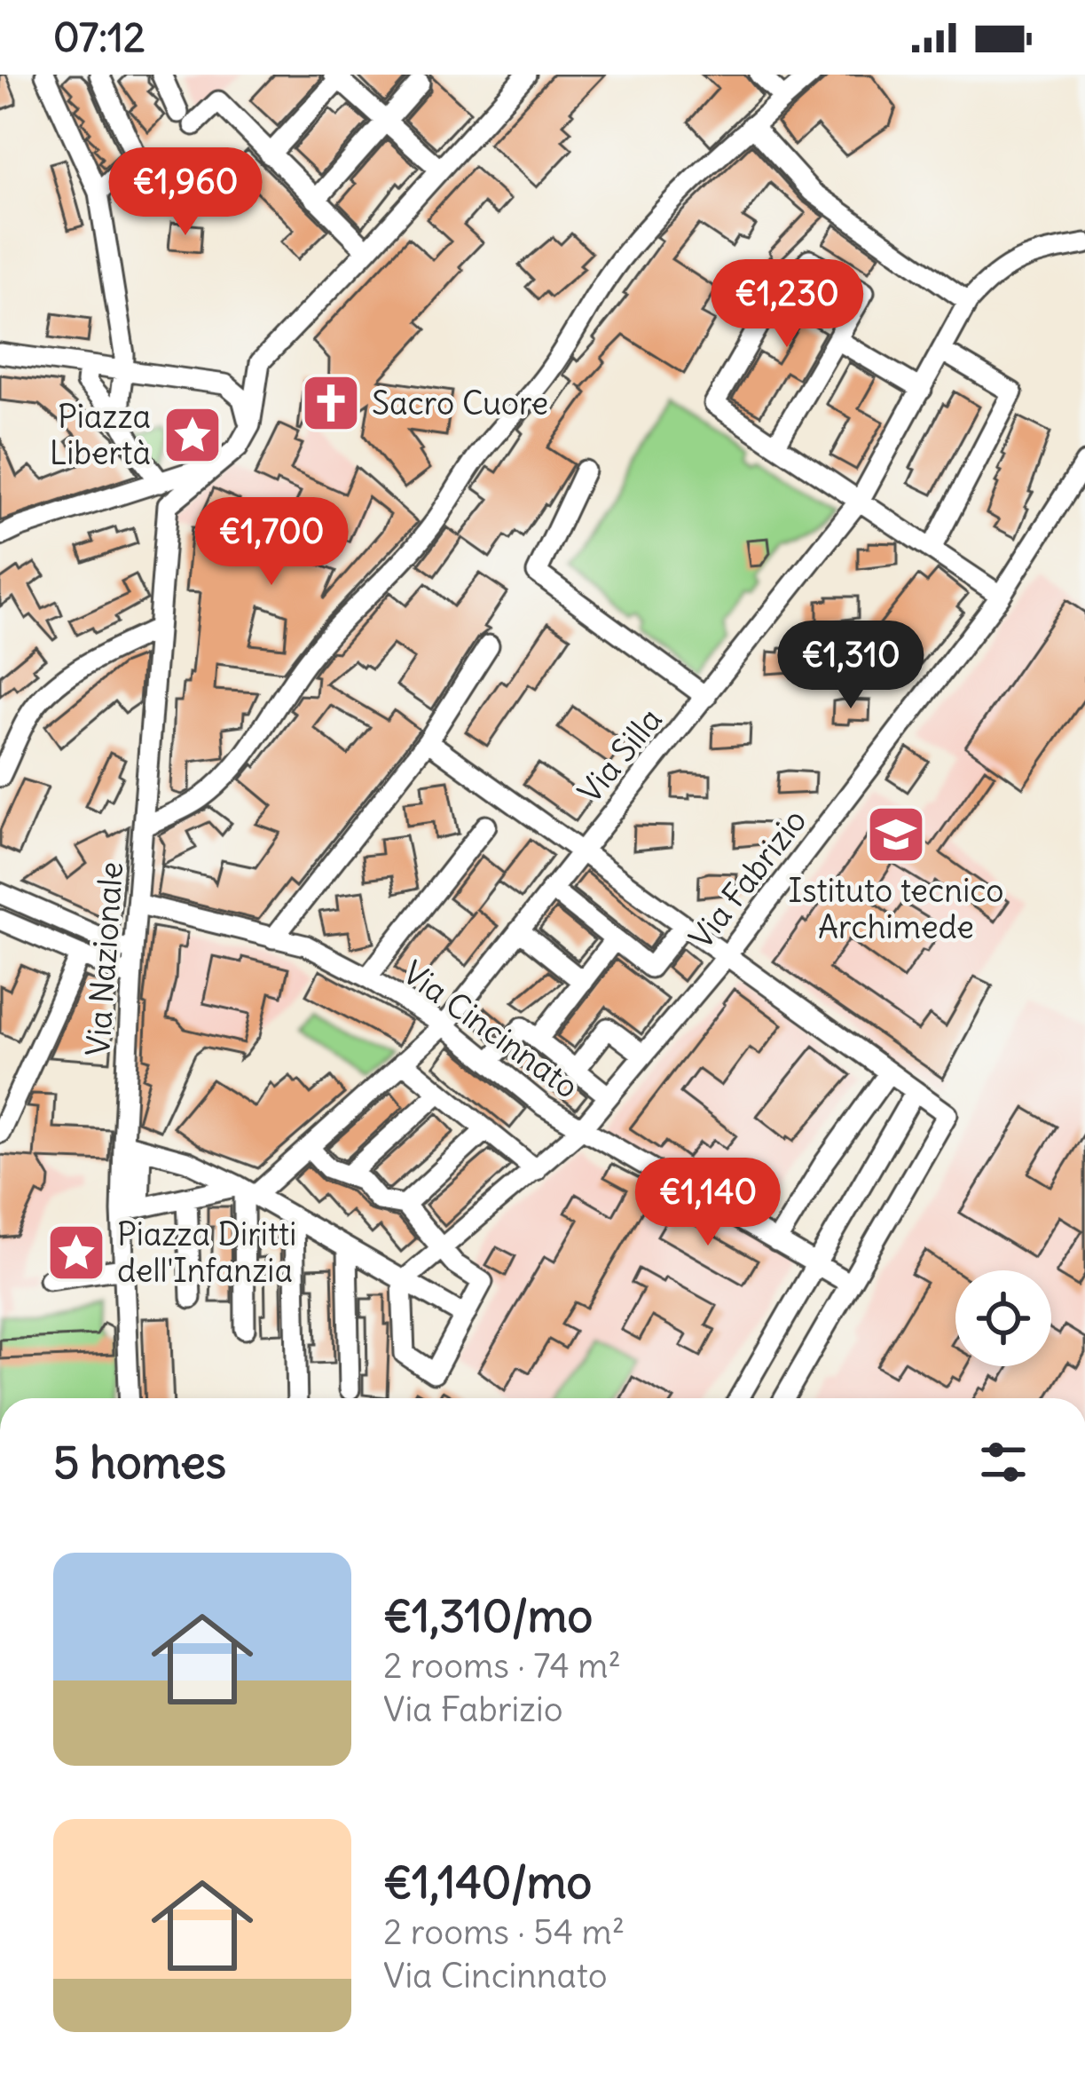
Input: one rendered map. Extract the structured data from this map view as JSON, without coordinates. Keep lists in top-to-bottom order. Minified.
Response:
{"streets":{"street":["Via Silla","Via Fabrizio","Via Nazionale","Via Cincinnato"]},"crossings":[["Via Silla","Via Cincinnato"],["Via Fabrizio","Via Cincinnato"],["Via Nazionale","Via Cincinnato"]],"places":{"church":["Sacro Cuore"],"place":["Piazza Libertà","Piazza Diritti dell'Infanzia"],"school or university":["Istituto tecnico Archimede"]},"page":{"status":"07:12","price":["€1,960","€1,230","€1,700","€1,310","€1,140"],"heading":"5 homes","list":[{"name":"€1,310/mo","note":"2 rooms · 74 m² · Via Fabrizio"},{"name":"€1,140/mo","note":"2 rooms · 54 m² · Via Cincinnato"}]}}
